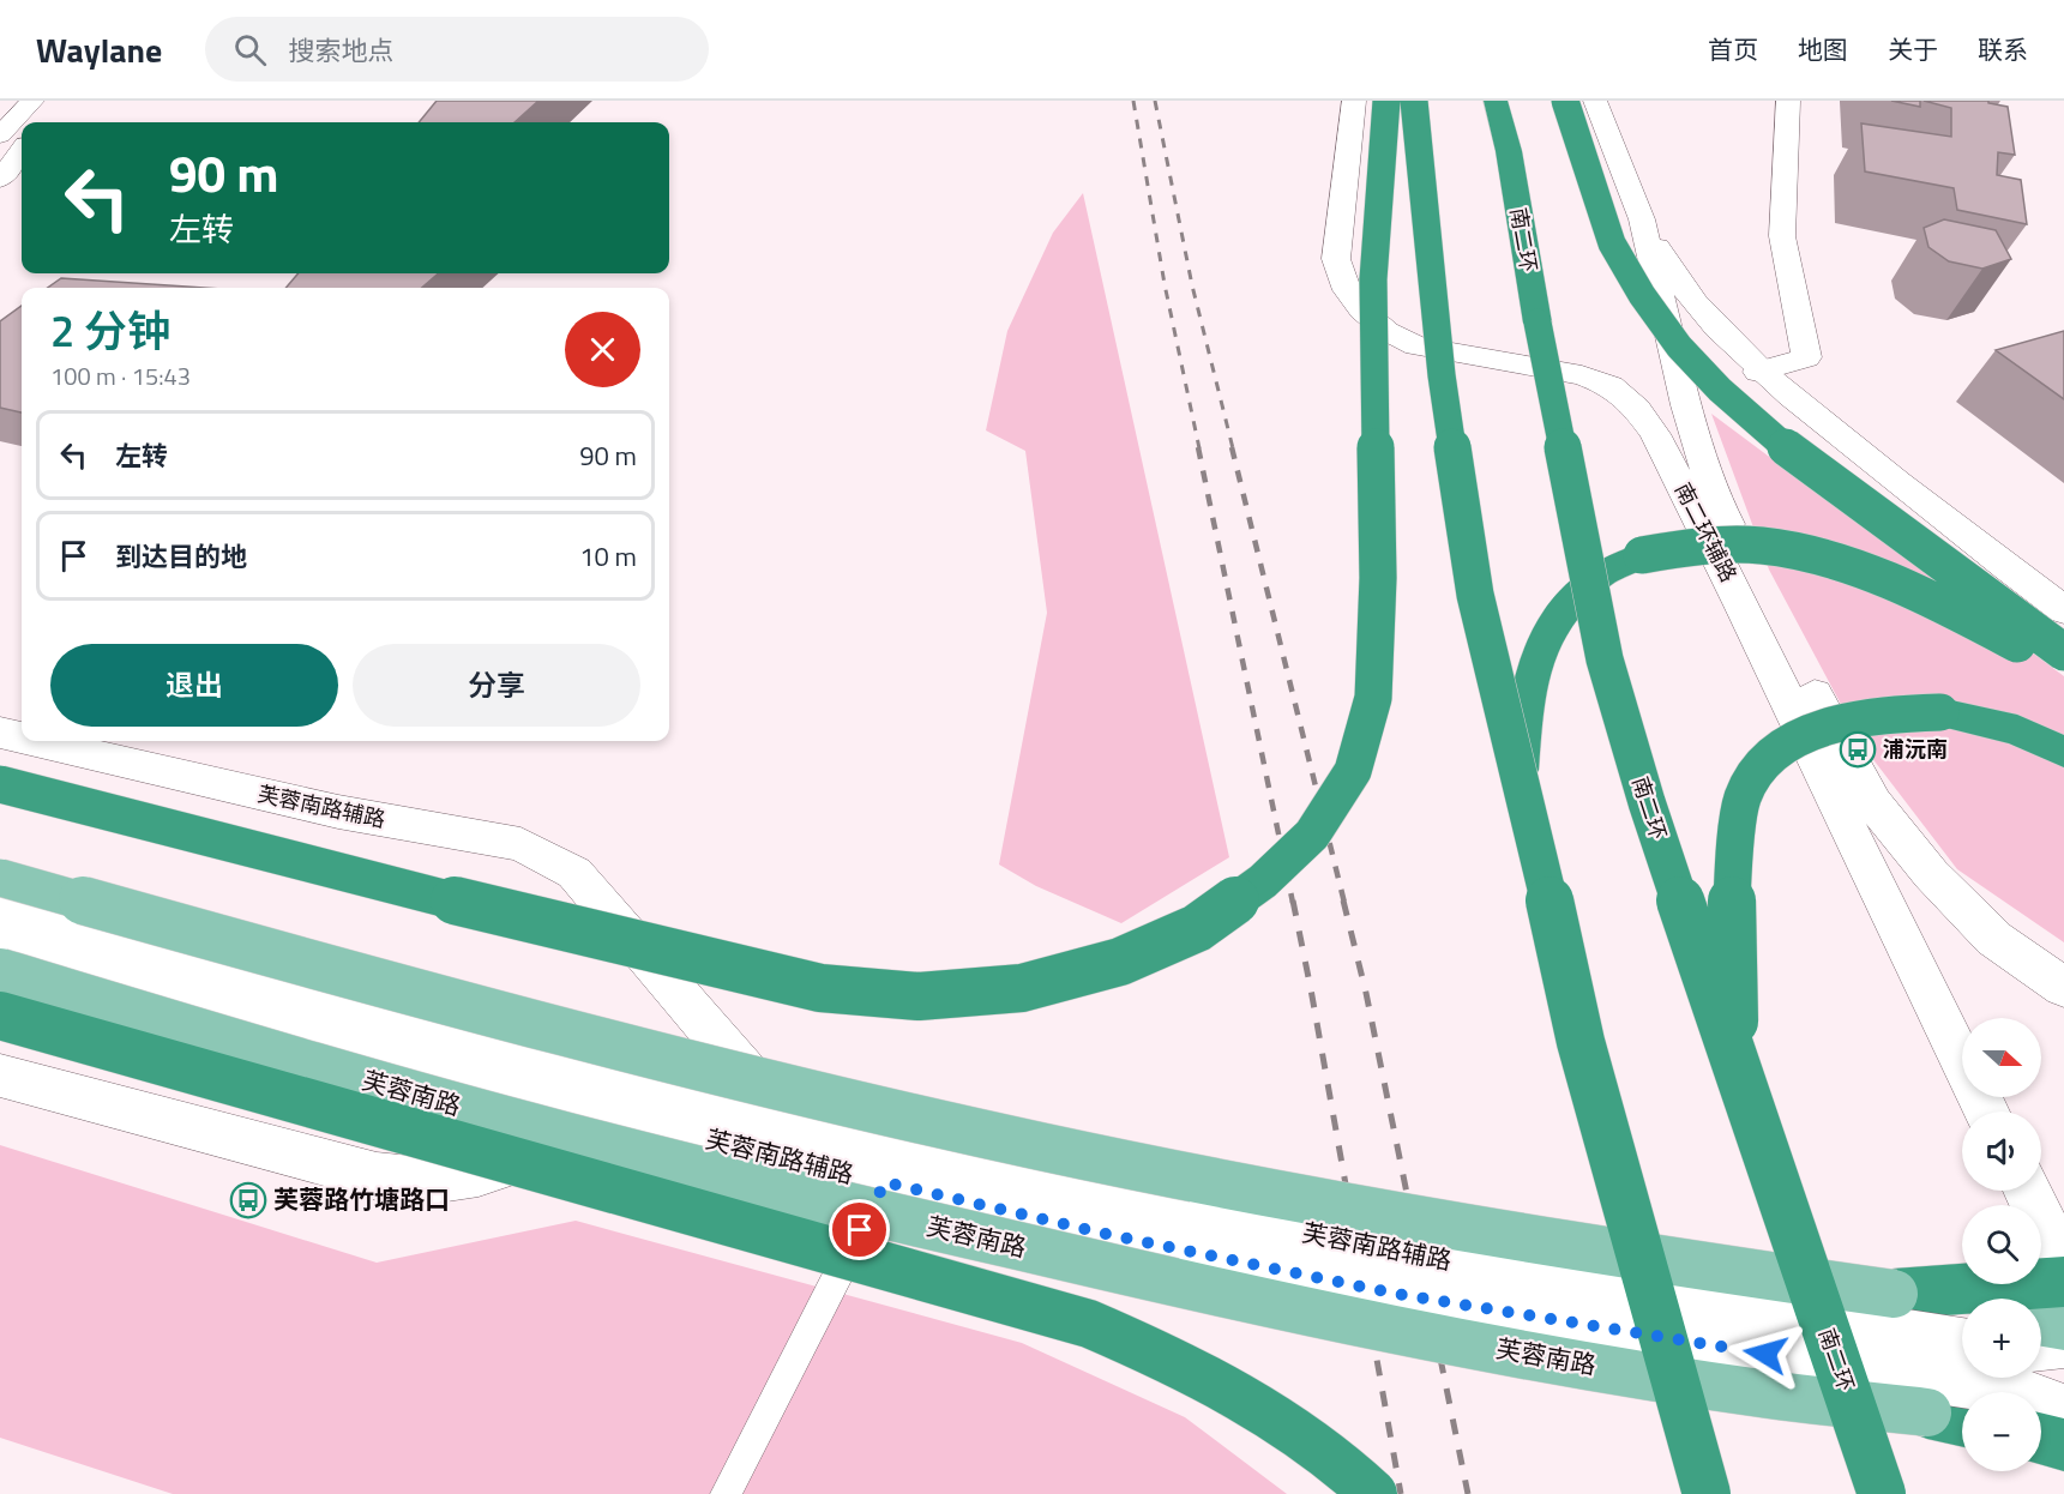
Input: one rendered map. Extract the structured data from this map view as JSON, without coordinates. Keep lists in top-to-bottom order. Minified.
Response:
{"streets":{"highway":["南二环"],"main road":["芙蓉南路"],"street":["南二环辅路","芙蓉南路辅路"]},"places":{"bus stop":["浦沅南","芙蓉路竹塘路口"]},"north":"right","page":{"header":"Waylane","search":"搜索地点","nav":["首页","地图","关于","联系"],"turn":["90 m","左转"],"heading":["2 分钟","100 m · 15:43"],"list":[{"name":"左转","value":"90 m"},{"name":"到达目的地","value":"10 m"}],"buttons":["退出","分享"],"map_buttons":["+","−"]}}
